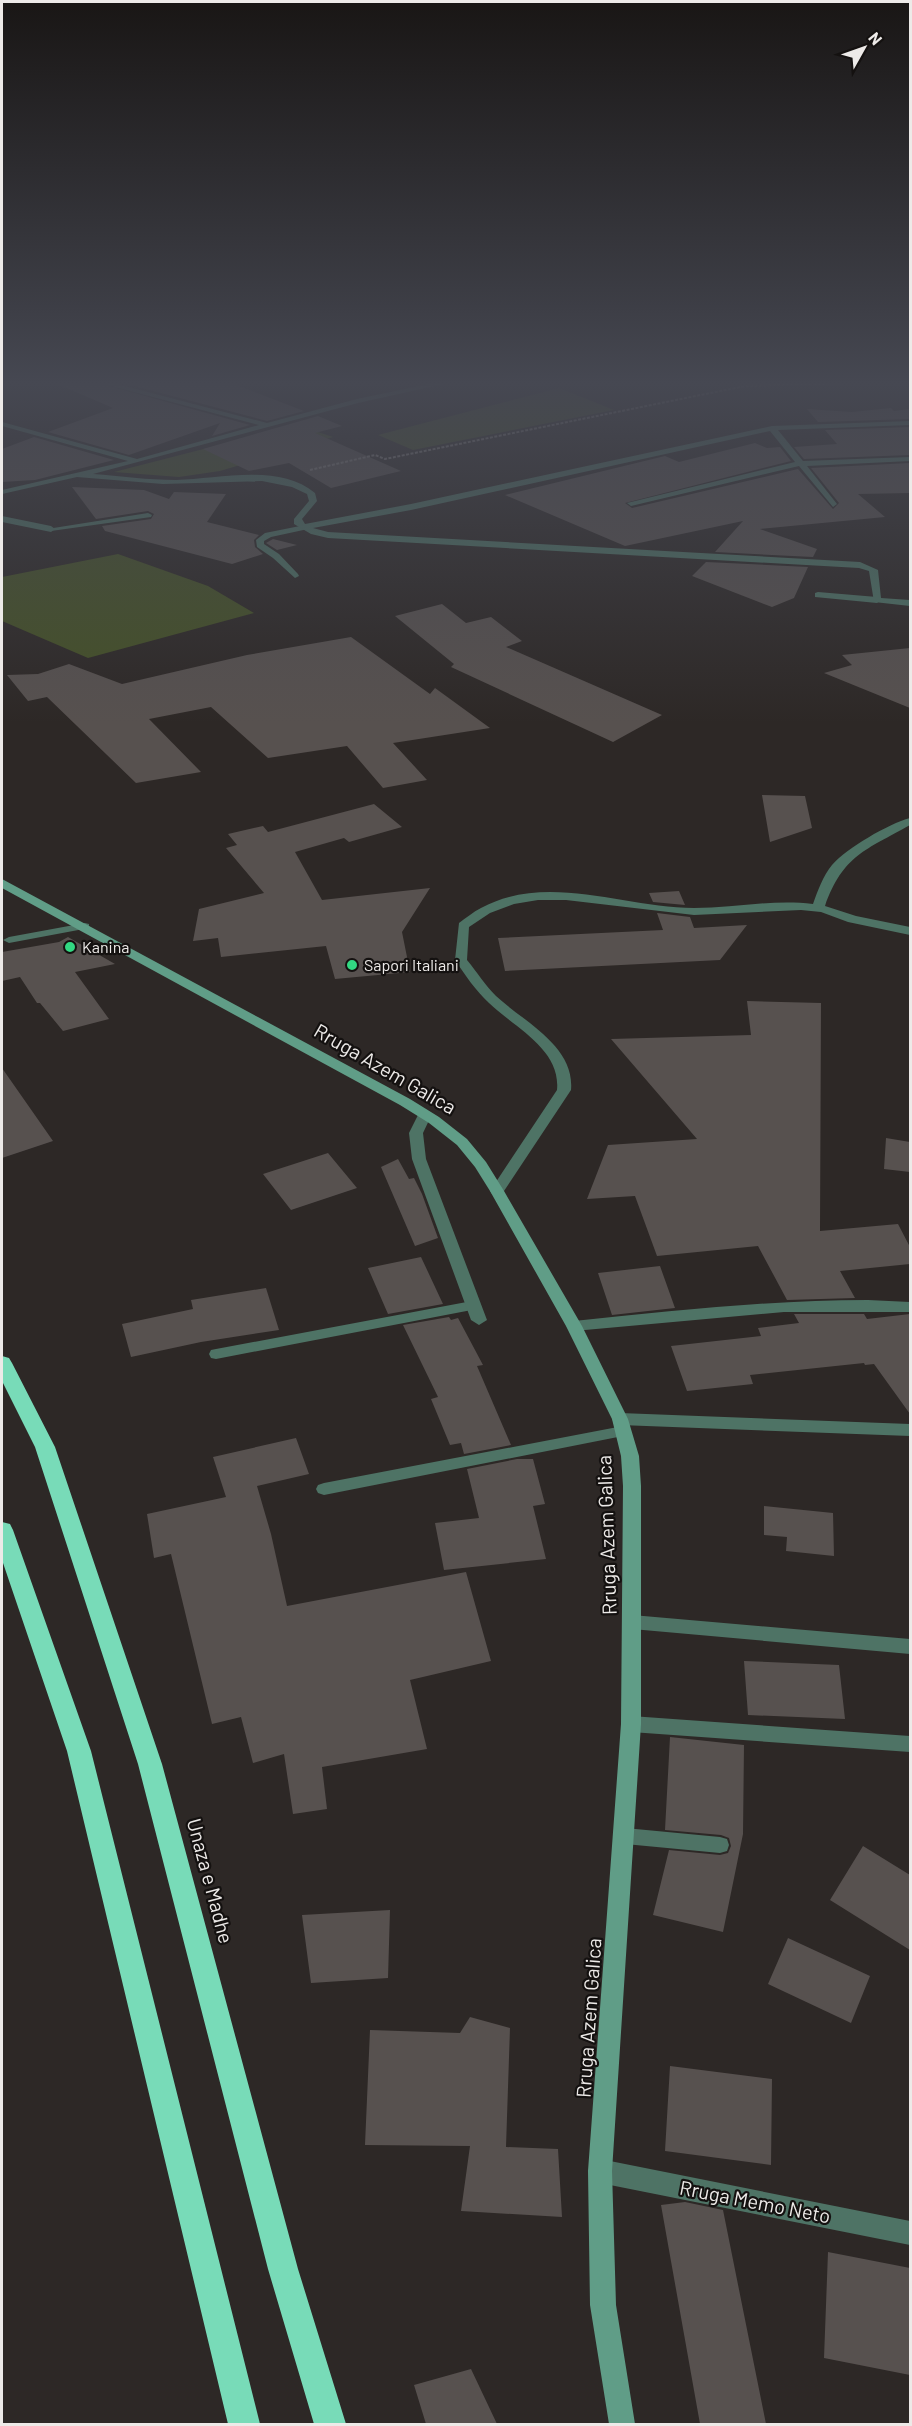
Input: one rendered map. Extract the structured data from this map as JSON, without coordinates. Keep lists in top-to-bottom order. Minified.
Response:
{"streets":{"highway":["Unaza e Madhe"],"main road":["Rruga Azem Galica"],"street":["Rruga Memo Neto"]},"crossings":[["Rruga Azem Galica","Rruga Memo Neto"]],"places":["Kanina","Sapori Italiani"],"north":"top right"}
